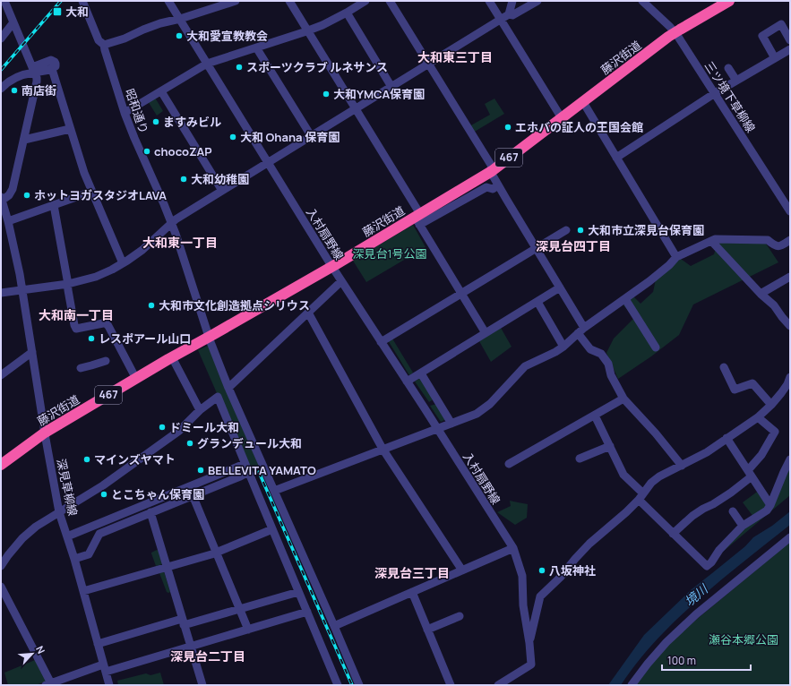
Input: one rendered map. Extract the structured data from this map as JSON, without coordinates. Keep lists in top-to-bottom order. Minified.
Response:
{"streets":{"highway":["藤沢街道","467"],"street":["三ツ境下草柳線","昭和通り","入村扇野線","深見草柳線"]},"crossings":[["藤沢街道","三ツ境下草柳線"],["藤沢街道","昭和通り"],["藤沢街道","入村扇野線"],["藤沢街道","深見草柳線"]],"districts":["大和東三丁目","大和東一丁目","深見台四丁目","大和南一丁目","深見台三丁目","深見台二丁目"],"water":["境川"],"parks":["深見台1号公園","瀬谷本郷公園"],"places":{"transit":["大和"],"other":["大和愛宣教教会","スポーツクラブ ルネサンス","南店街","大和YMCA保育園","ますみビル","エホバの証人の王国会館","大和 Ohana 保育園","chocoZAP","大和幼稚園","ホットヨガスタジオLAVA","大和市立深見台保育園","大和市文化創造拠点シリウス","レスポアール山口","ドミール大和","グランデュール大和","マインズヤマト","BELLEVITA YAMATO","とこちゃん保育園","八坂神社"]},"scale_bar":"100 m","north":"top right"}
